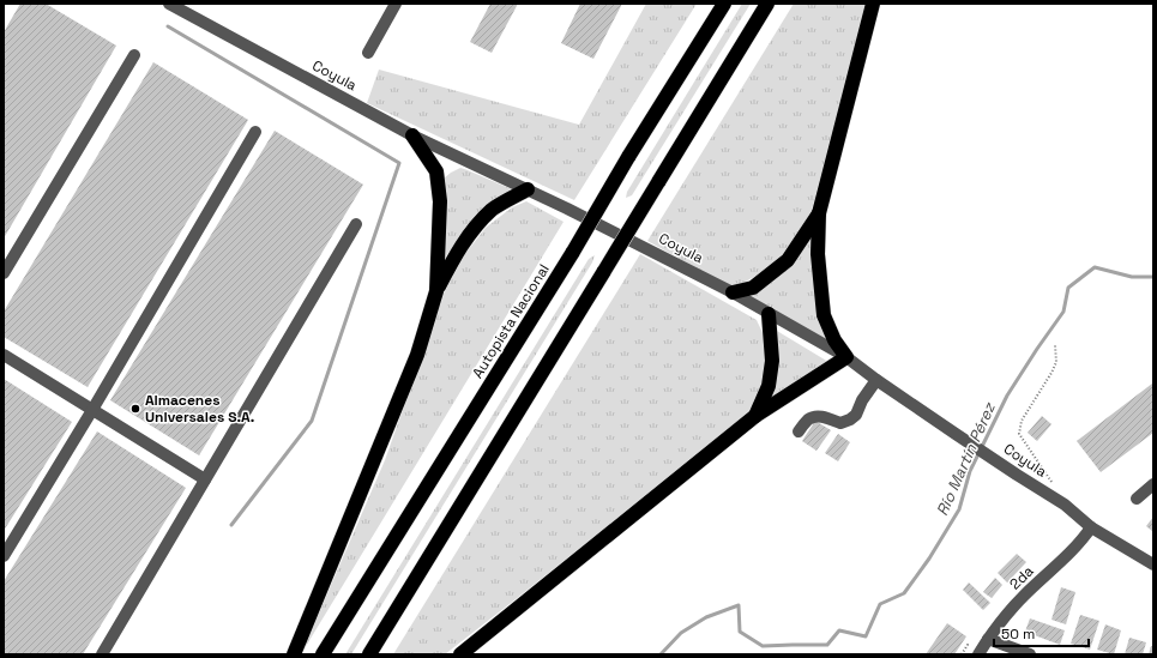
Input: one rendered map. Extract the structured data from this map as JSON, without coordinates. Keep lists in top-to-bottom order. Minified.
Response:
{"streets":{"highway":["Autopista Nacional"],"street":["Coyula","2da"]},"crossings":[["Coyula","2da"]],"water":["Río Martín Pérez"],"places":["Almacenes Universales S.A."],"scale_bar":"50 m"}
